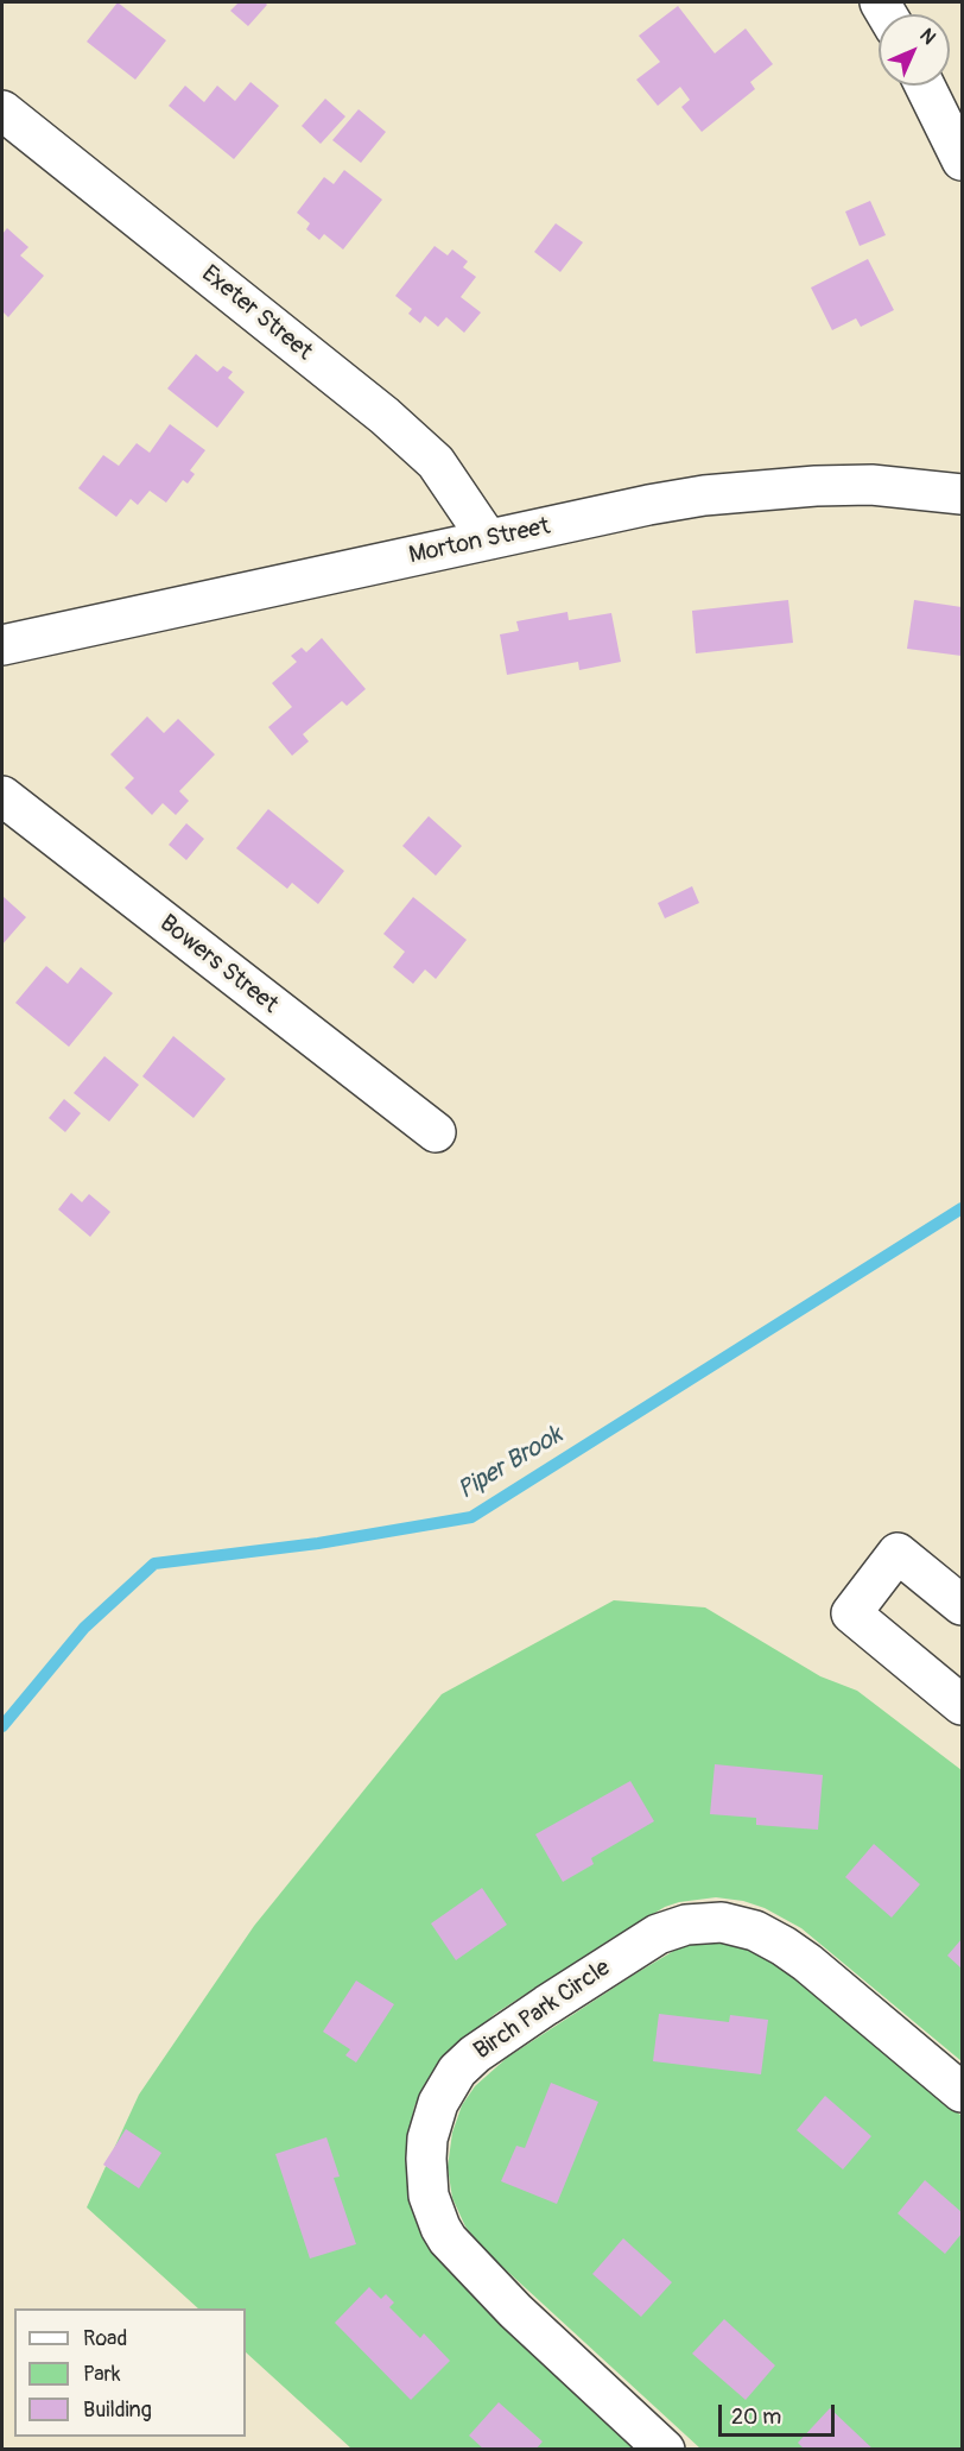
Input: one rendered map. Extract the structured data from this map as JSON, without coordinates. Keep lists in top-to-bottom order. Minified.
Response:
{"streets":{"street":["Exeter Street","Morton Street","Bowers Street","Birch Park Circle"]},"crossings":[["Exeter Street","Morton Street"]],"water":["Piper Brook"],"legend":["Road","Park","Building"],"scale_bar":"20 m","north":"top right"}
